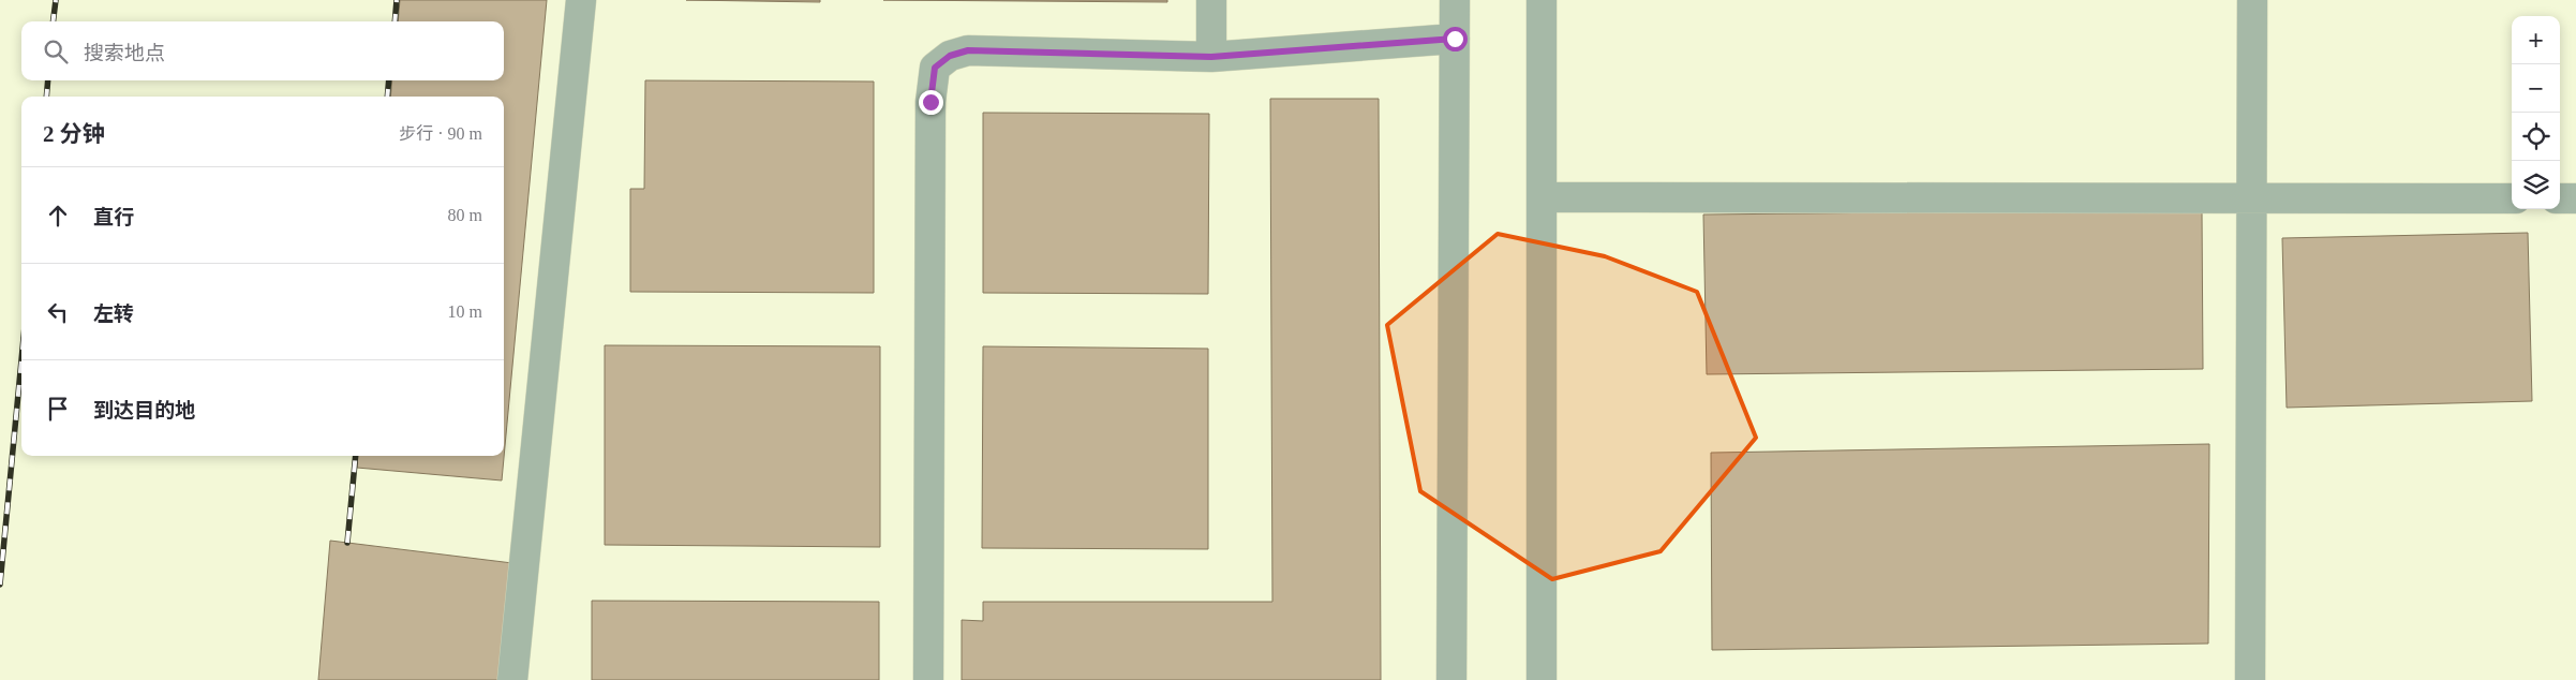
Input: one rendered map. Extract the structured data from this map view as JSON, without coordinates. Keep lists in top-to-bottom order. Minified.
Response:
{"page":{"map_buttons":["+","−"],"search":"搜索地点","heading":["2 分钟","步行 · 90 m"],"list":[["直行","80 m"],["左转","10 m"],"到达目的地"]}}
